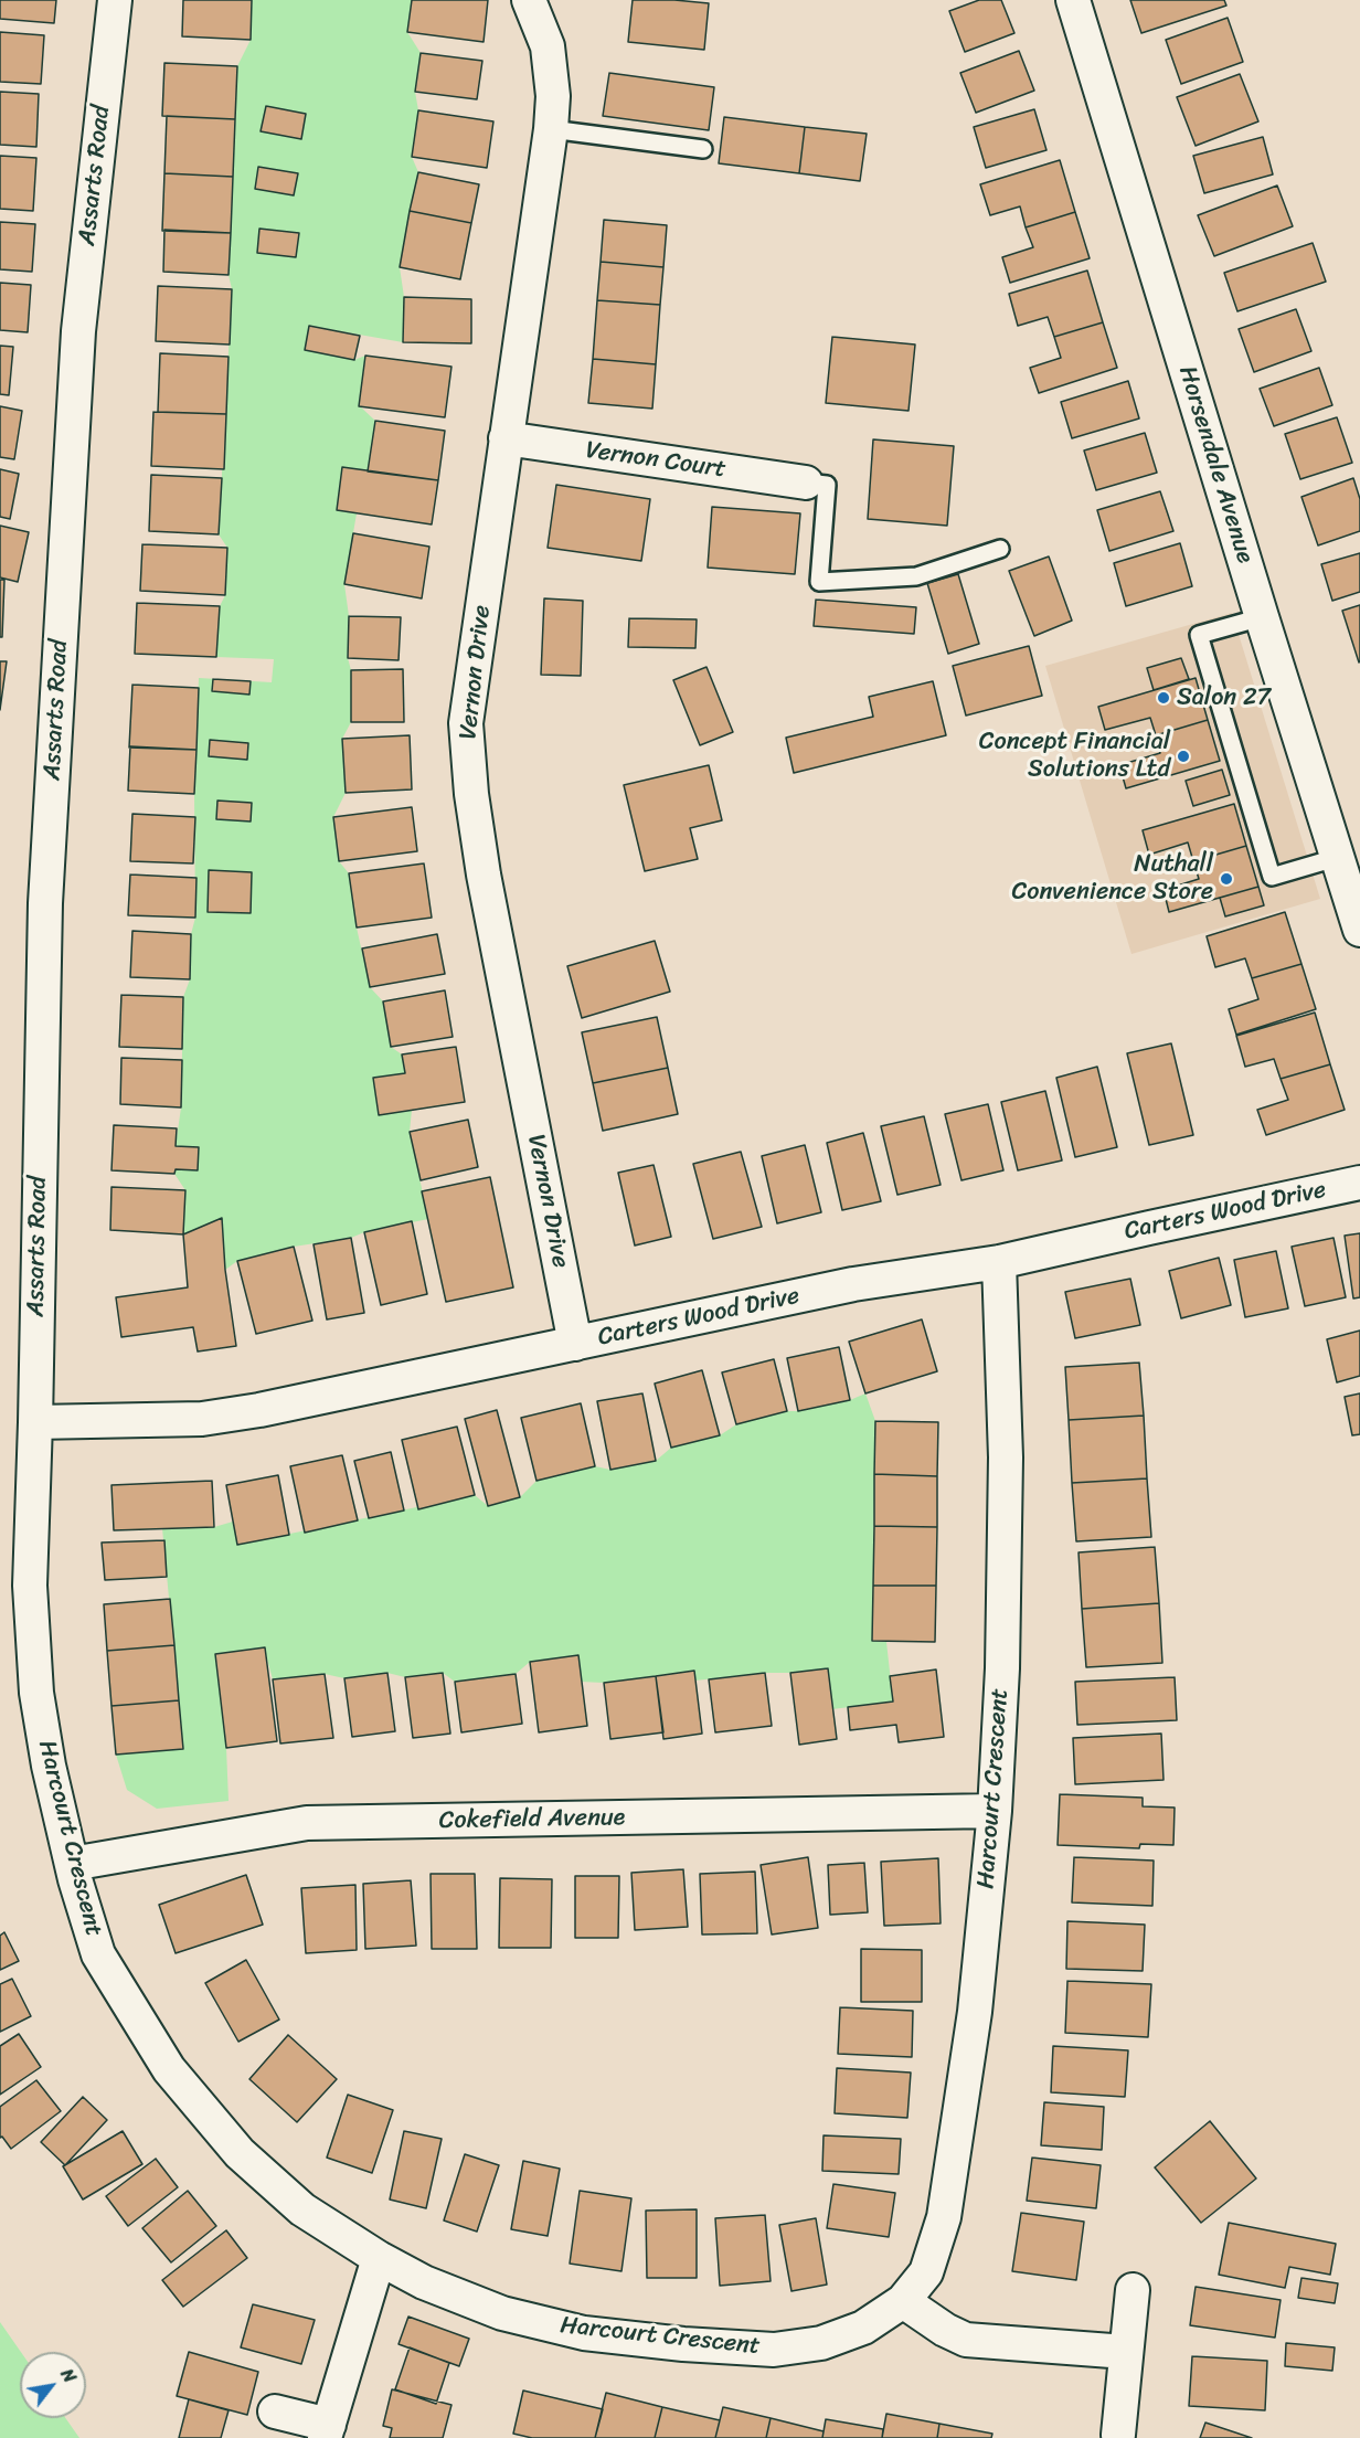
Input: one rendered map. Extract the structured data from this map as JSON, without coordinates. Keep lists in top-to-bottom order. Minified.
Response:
{"streets":{"street":["Assarts Road","Vernon Court","Horsendale Avenue","Vernon Drive","Carters Wood Drive","Harcourt Crescent","Cokefield Avenue"]},"crossings":[["Assarts Road","Carters Wood Drive"],["Assarts Road","Harcourt Crescent"],["Vernon Court","Vernon Drive"],["Vernon Drive","Carters Wood Drive"],["Carters Wood Drive","Harcourt Crescent"],["Harcourt Crescent","Cokefield Avenue"]],"places":["Salon 27","Concept Financial Solutions Ltd","Nuthall Convenience Store"],"north":"top right"}
